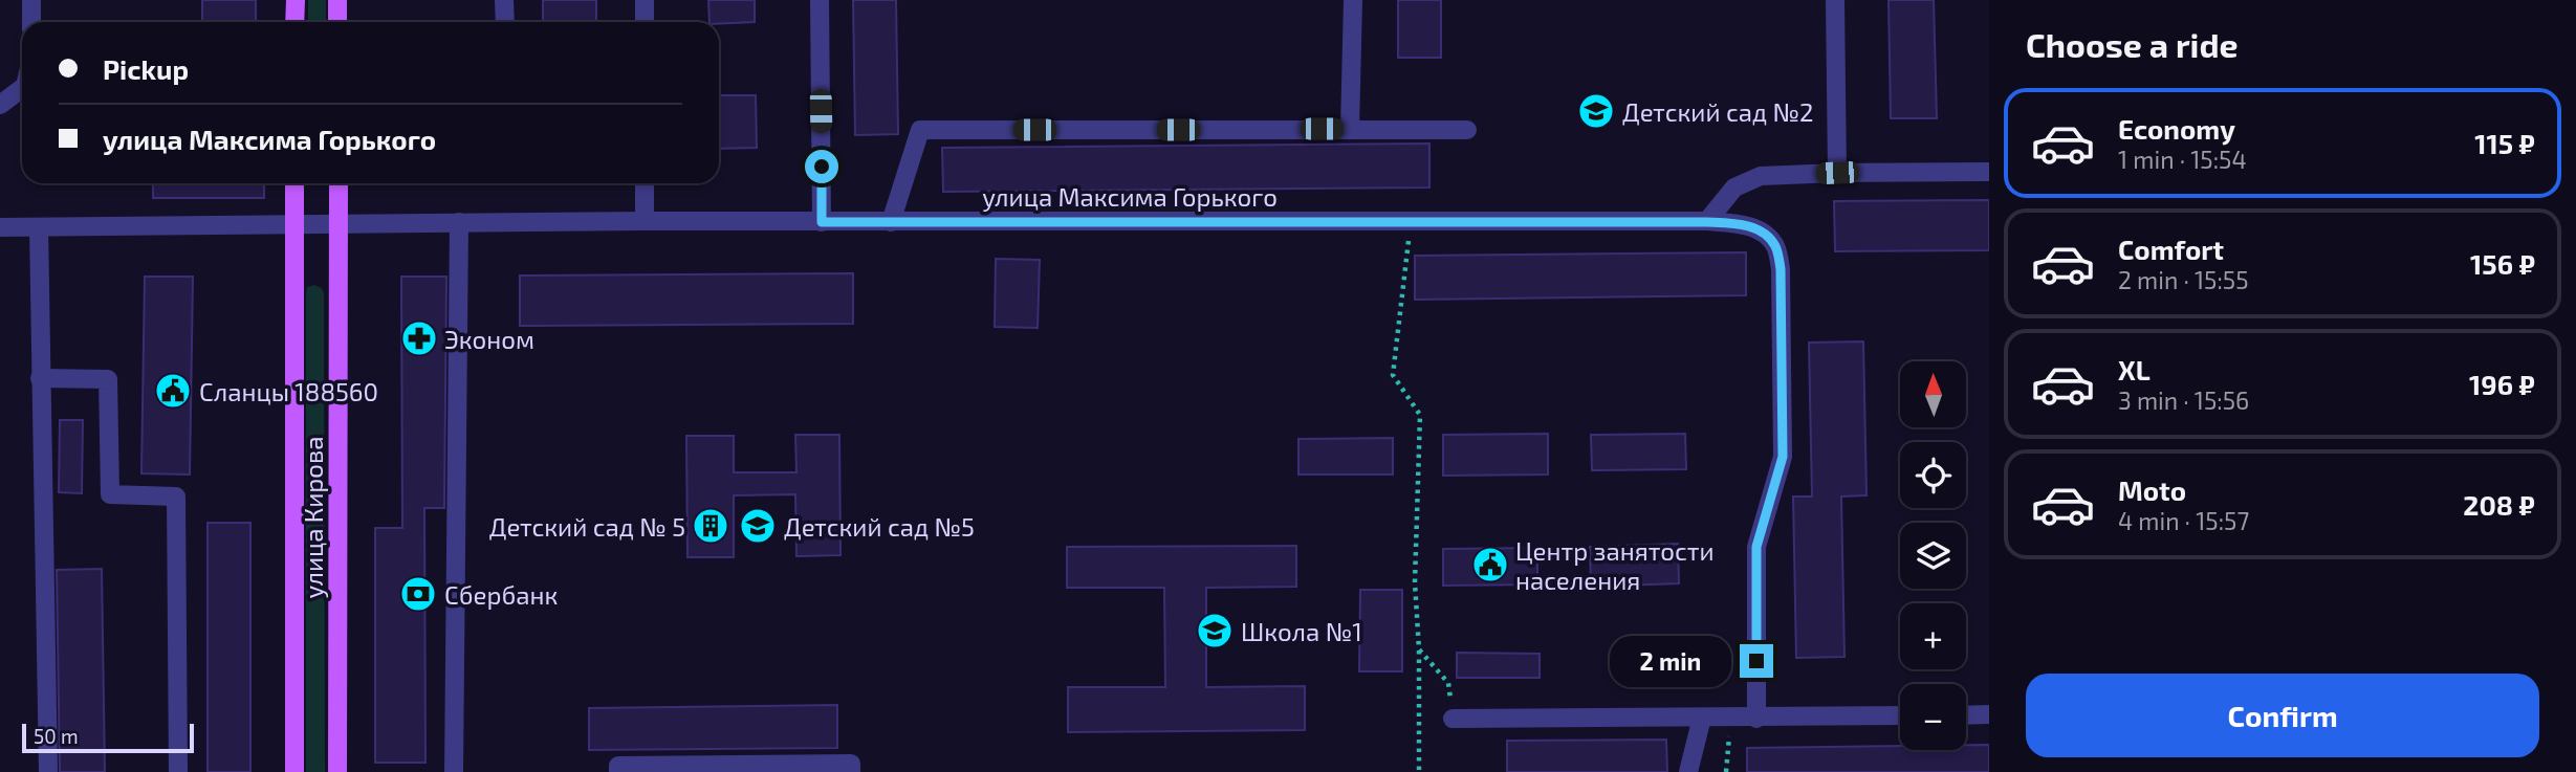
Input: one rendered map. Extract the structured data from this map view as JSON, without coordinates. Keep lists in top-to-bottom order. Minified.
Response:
{"streets":{"main road":["улица Кирова"],"street":["улица Максима Горького"]},"crossings":[["улица Максима Горького","улица Кирова"]],"places":{"school or university":["Детский сад №2","Детский сад №5","Школа №1"],"pharmacy":["Эконом"],"public building":["Сланцы 188560","Центр занятости населения"],"building":["Детский сад № 5"],"bank":["Сбербанк"]},"scale_bar":"50 m","north":"top","page":{"heading":"Choose a ride","banner":["Pickup","улица Максима Горького"],"list":[{"name":"Economy","note":"1 min · 15:54","value":"115 ₽"},{"name":"Comfort","note":"2 min · 15:55","value":"156 ₽"},{"name":"XL","note":"3 min · 15:56","value":"196 ₽"},{"name":"Moto","note":"4 min · 15:57","value":"208 ₽"}],"map_buttons":["+","−"],"bubble":"2 min","buttons":"Confirm","scale":"50 m"}}
